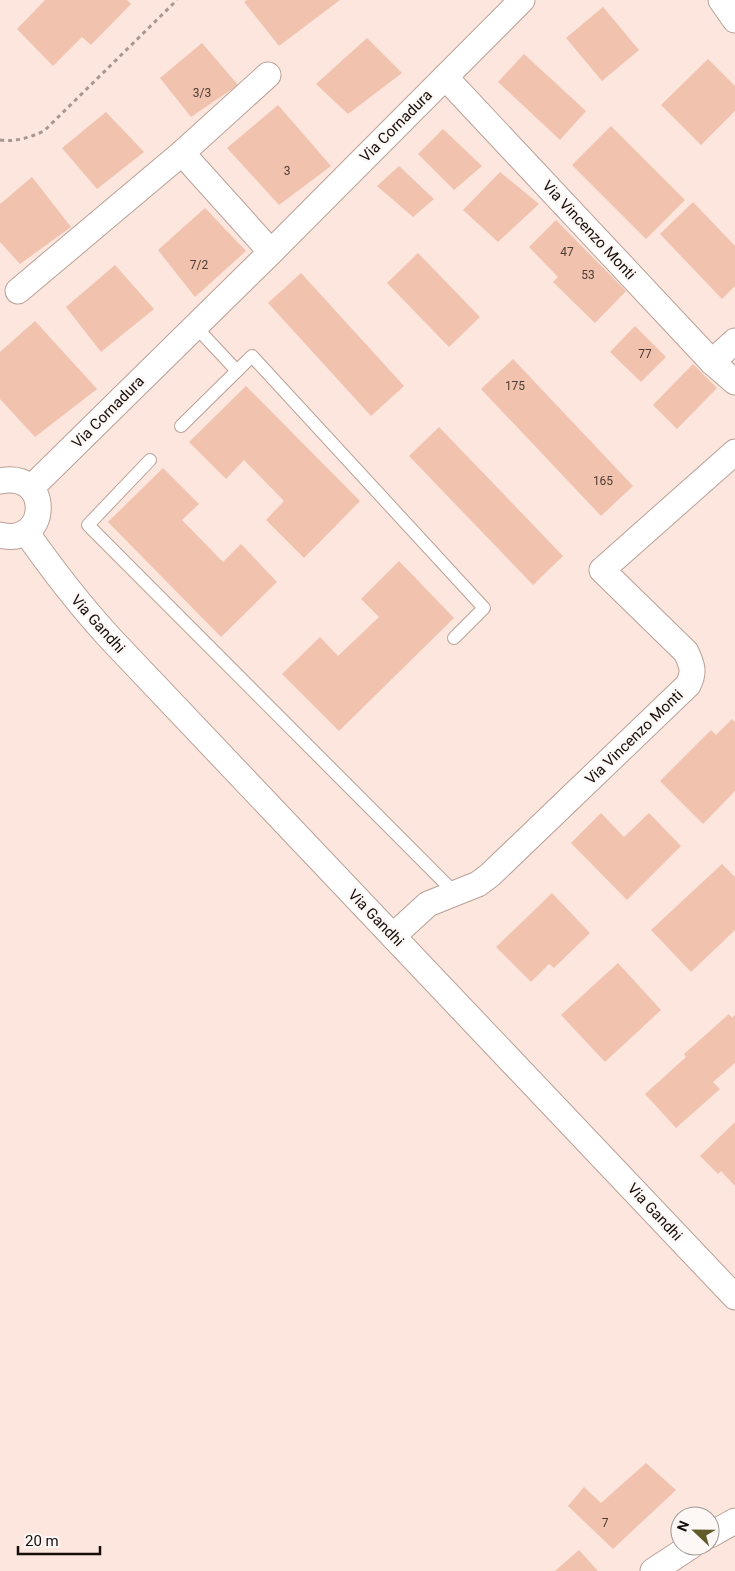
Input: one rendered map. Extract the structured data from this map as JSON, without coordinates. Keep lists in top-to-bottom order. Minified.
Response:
{"streets":{"street":["Via Cornadura","Via Vincenzo Monti","Via Gandhi"]},"crossings":[["Via Cornadura","Via Vincenzo Monti"],["Via Vincenzo Monti","Via Gandhi"]],"house_numbers":["3/3","3","47","7/2","53","77","175","165","7"],"scale_bar":"20 m","north":"left"}
